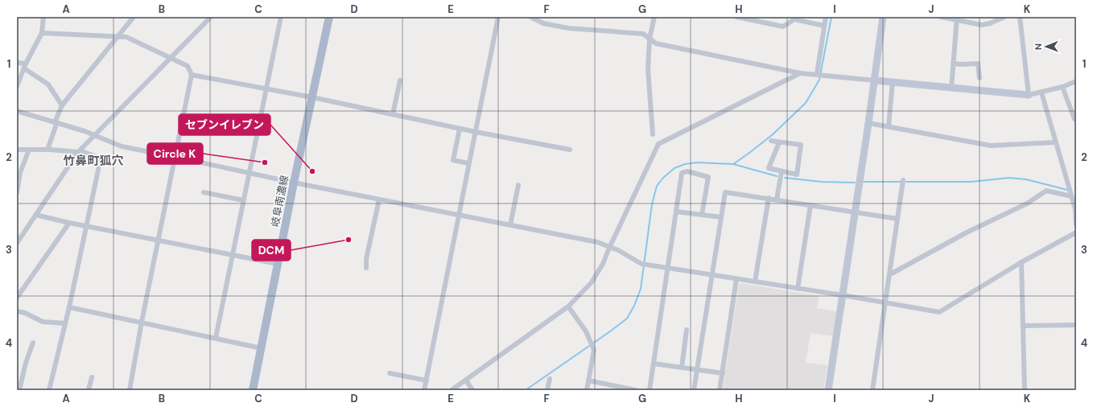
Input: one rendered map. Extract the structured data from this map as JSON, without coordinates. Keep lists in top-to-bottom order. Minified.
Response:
{"streets":{"main road":["岐阜南濃線"]},"districts":["竹鼻町狐穴"],"places":["Circle K","セブンイレブン","DCM"],"north":"left","grid":{"columns":["A","B","C","D","E","F","G","H","I","J","K"],"rows":["1","2","3","4"]}}
